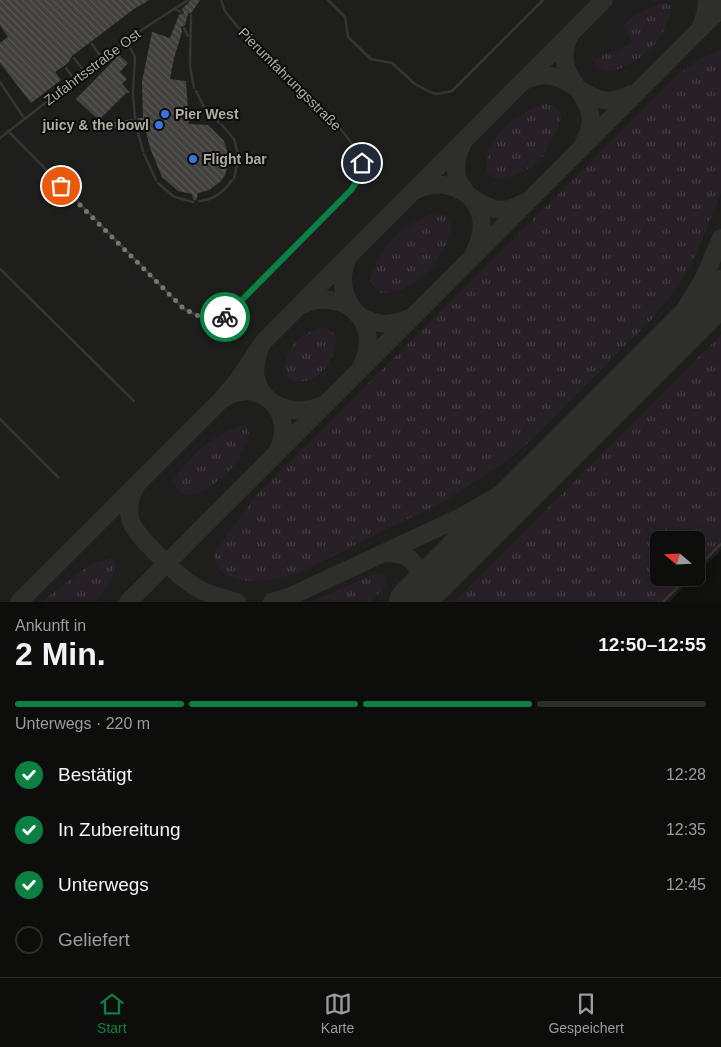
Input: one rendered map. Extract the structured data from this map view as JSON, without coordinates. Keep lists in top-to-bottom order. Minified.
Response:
{"streets":{"lane":["Zufahrtsstraße Ost","Pierumfahrungsstraße"]},"crossings":[["Zufahrtsstraße Ost","Pierumfahrungsstraße"]],"places":["Pier West","juicy & the bowl","Flight bar"],"north":"left","page":{"heading":["2 Min.","Ankunft in","12:50–12:55"],"bar":"Unterwegs · 220 m","list":[["Bestätigt","12:28"],["In Zubereitung","12:35"],["Unterwegs","12:45"],"Geliefert"],"tabs":["Start","Karte","Gespeichert"]}}
